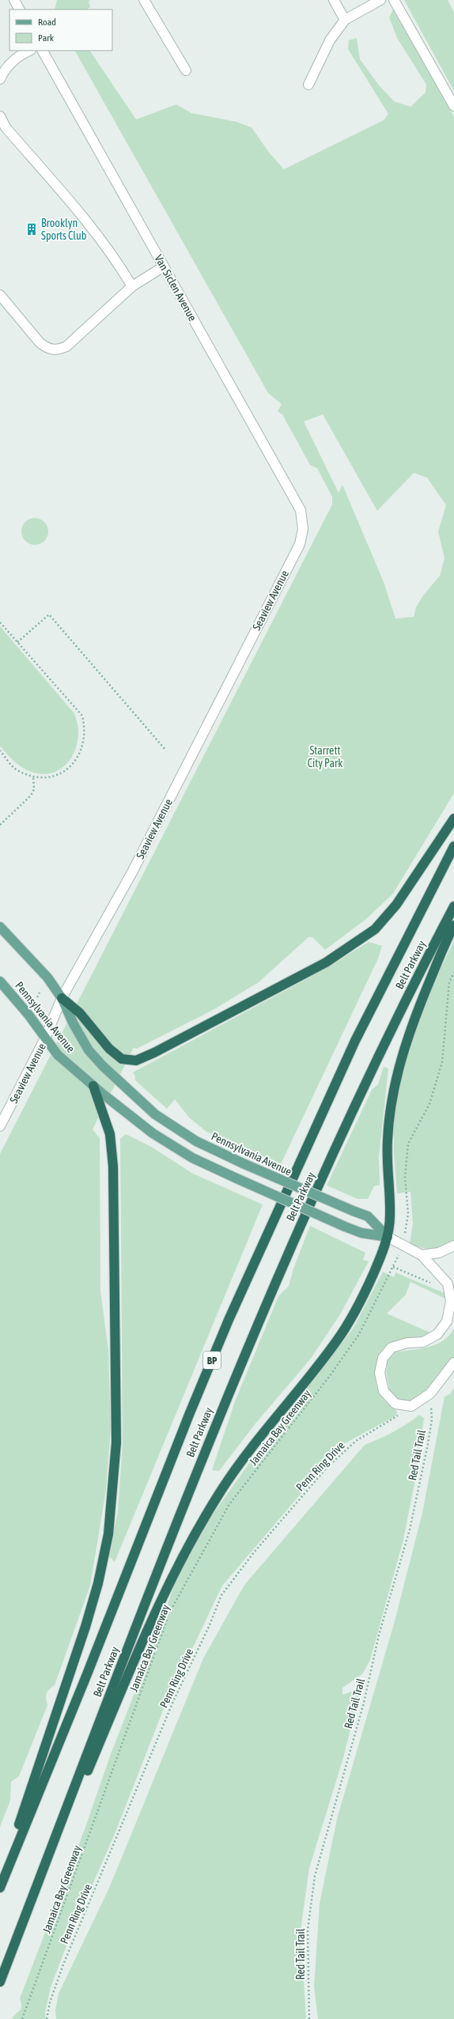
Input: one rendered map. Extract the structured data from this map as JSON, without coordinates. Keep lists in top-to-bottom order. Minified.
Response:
{"streets":{"highway":["Belt Parkway","BP"],"main road":["Pennsylvania Avenue"],"street":["Van Siclen Avenue","Seaview Avenue"],"path":["Jamaica Bay Greenway","Red Tail Trail","Penn Ring Drive"]},"crossings":[["Van Siclen Avenue","Seaview Avenue"],["Seaview Avenue","Pennsylvania Avenue"]],"parks":["Starrett City Park"],"places":{"building":["Brooklyn Sports Club"]},"legend":["Road","Park"]}
